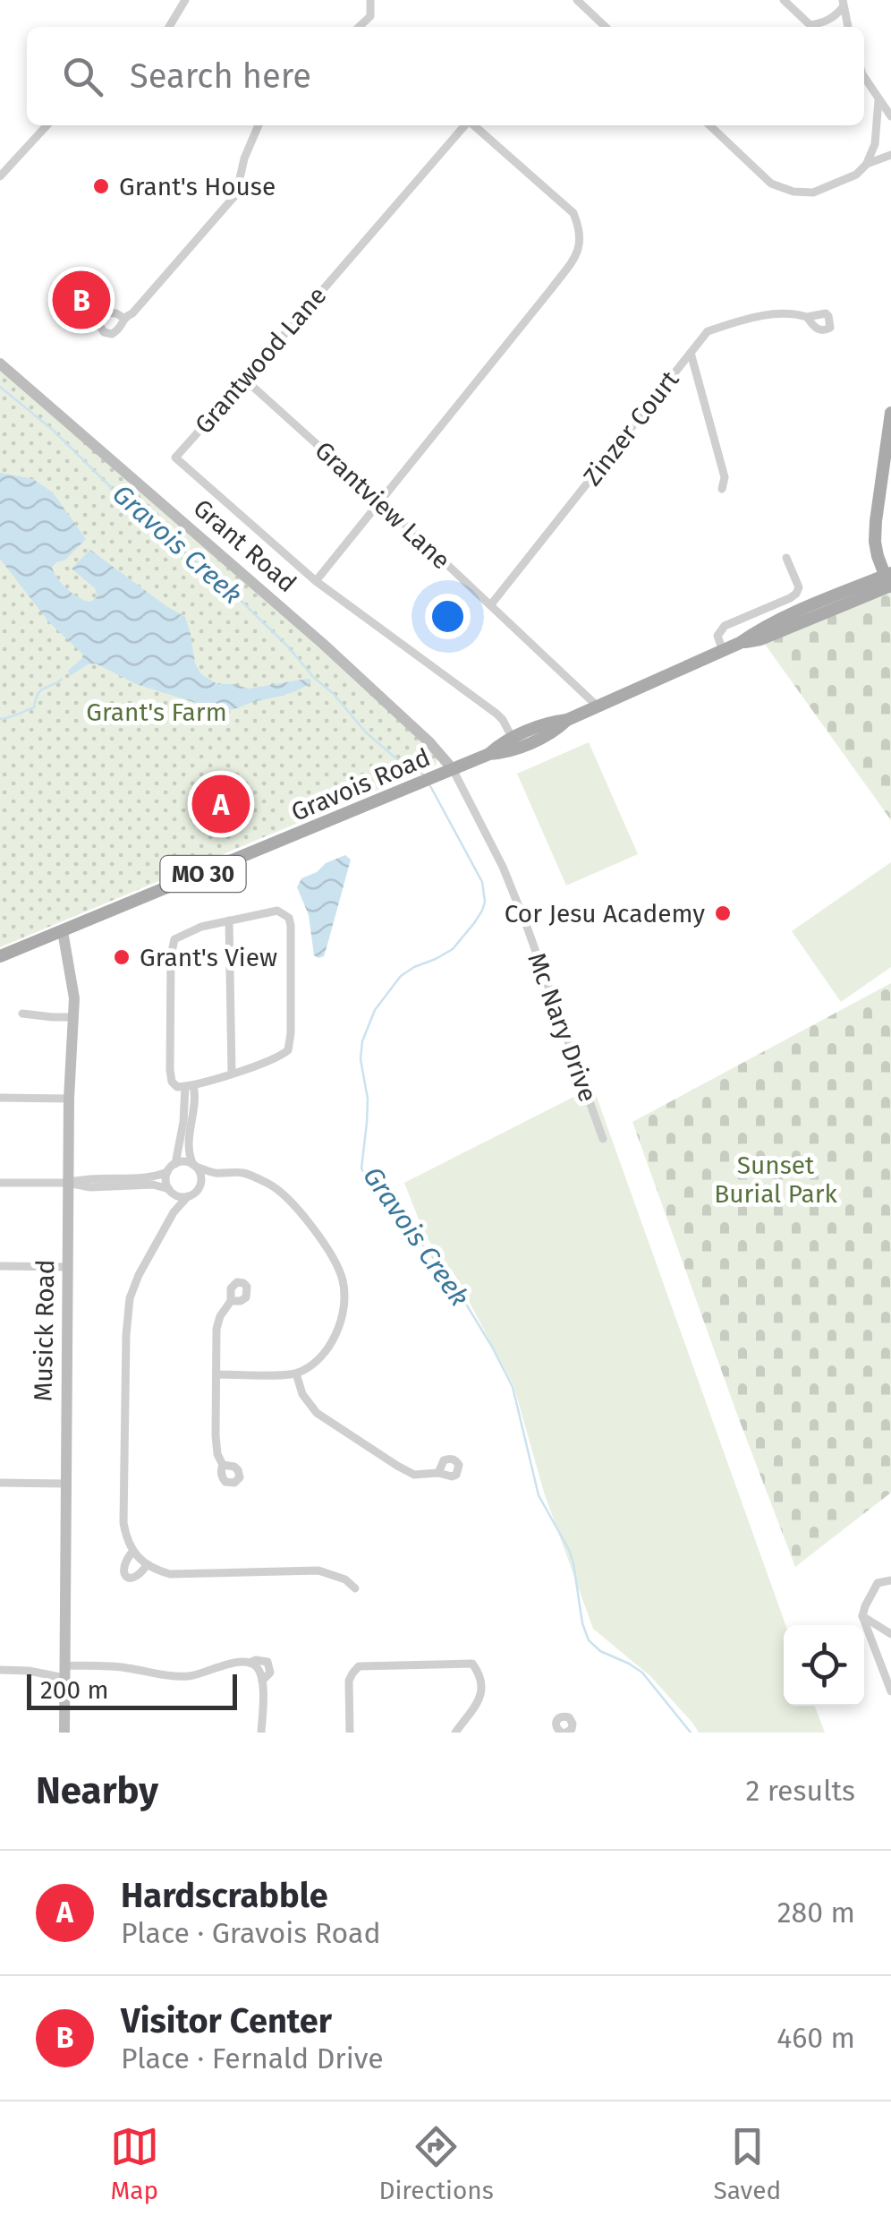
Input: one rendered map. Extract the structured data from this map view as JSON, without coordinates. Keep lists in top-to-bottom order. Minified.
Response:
{"streets":{"main road":["Gravois Road","MO 30"],"street":["Grantwood Lane","Zinzer Court","Grantview Lane","Grant Road","Mc Nary Drive","Musick Road"]},"crossings":[["Grantwood Lane","Grantview Lane"],["Grantwood Lane","Gravois Road"],["Zinzer Court","Grantview Lane"],["Grantview Lane","Gravois Road"],["Grant Road","Gravois Road"],["Grant Road","Mc Nary Drive"],["Gravois Road","Mc Nary Drive"],["Gravois Road","Musick Road"]],"water":["Gravois Creek"],"parks":["Grant's Farm","Sunset Burial Park"],"places":["Grant's House","Cor Jesu Academy","Grant's View"],"scale_bar":"200 m","page":{"search":"Search here","pins":["B","A"],"scale":"200 m","heading":["Nearby","2 results"],"list":[{"mark":"A","name":"Hardscrabble","note":"Place · Gravois Road","value":"280 m"},{"mark":"B","name":"Visitor Center","note":"Place · Fernald Drive","value":"460 m"}],"nav":["Map","Directions","Saved"]}}
